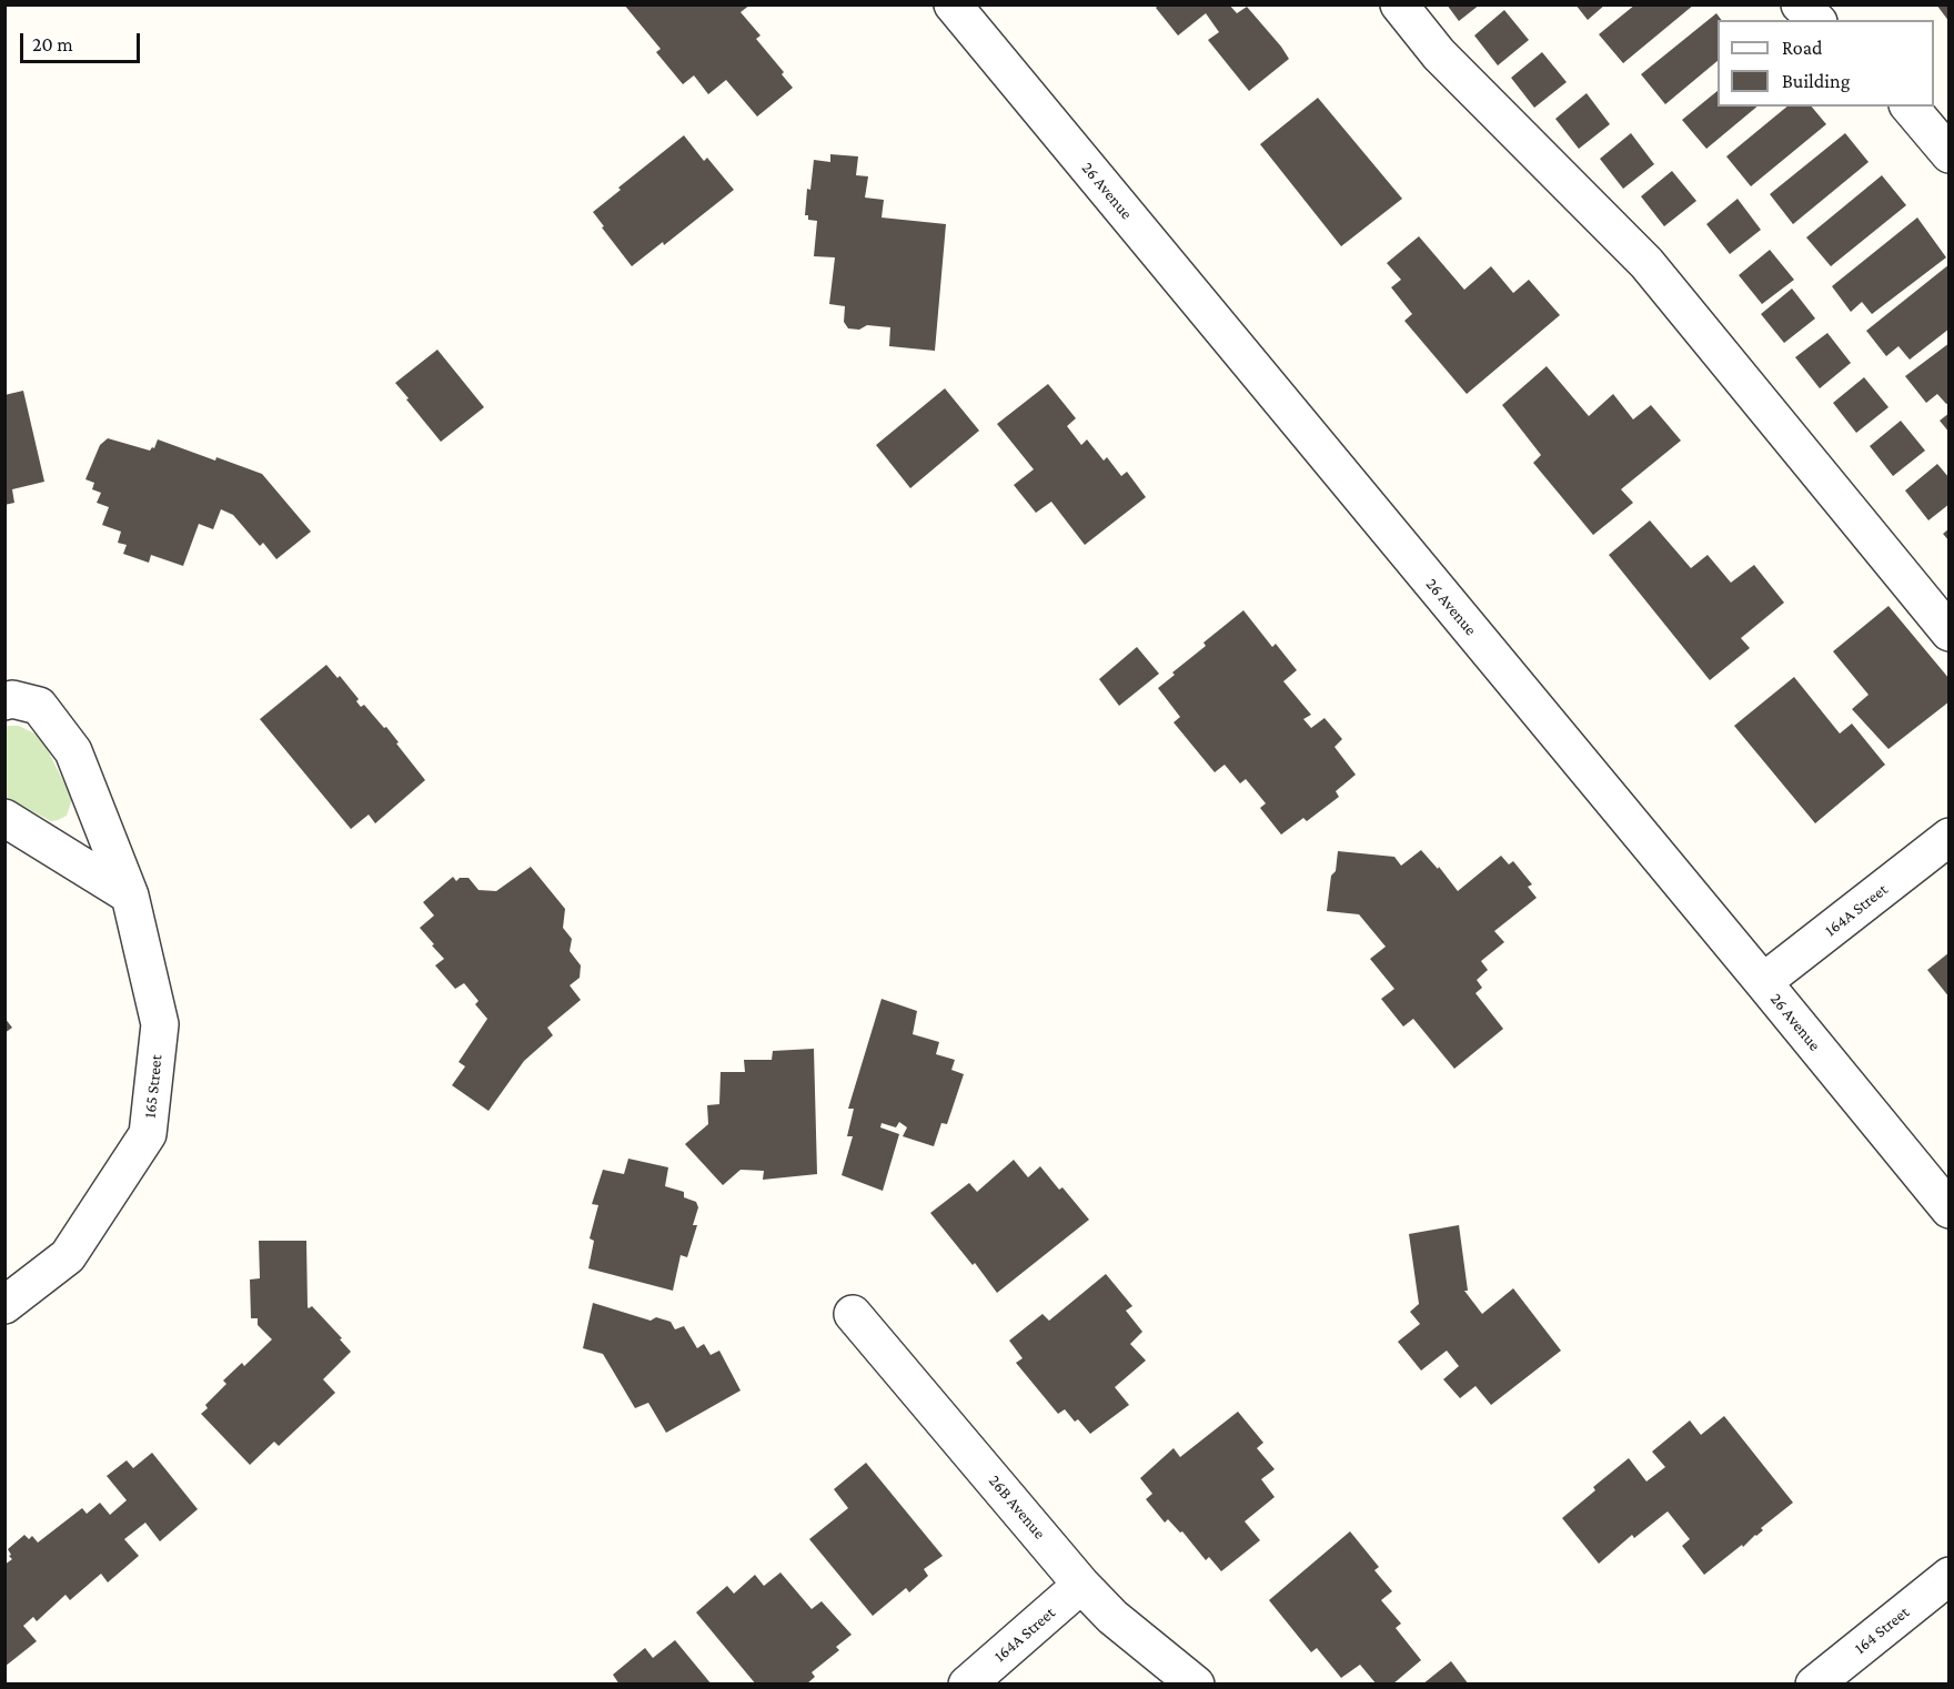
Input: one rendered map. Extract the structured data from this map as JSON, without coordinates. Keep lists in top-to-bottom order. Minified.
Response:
{"streets":{"street":["26 Avenue","164A Street","165 Street","26B Avenue","164 Street"]},"crossings":[["26 Avenue","164A Street"],["164A Street","26B Avenue"]],"legend":["Road","Building"],"scale_bar":"20 m"}
